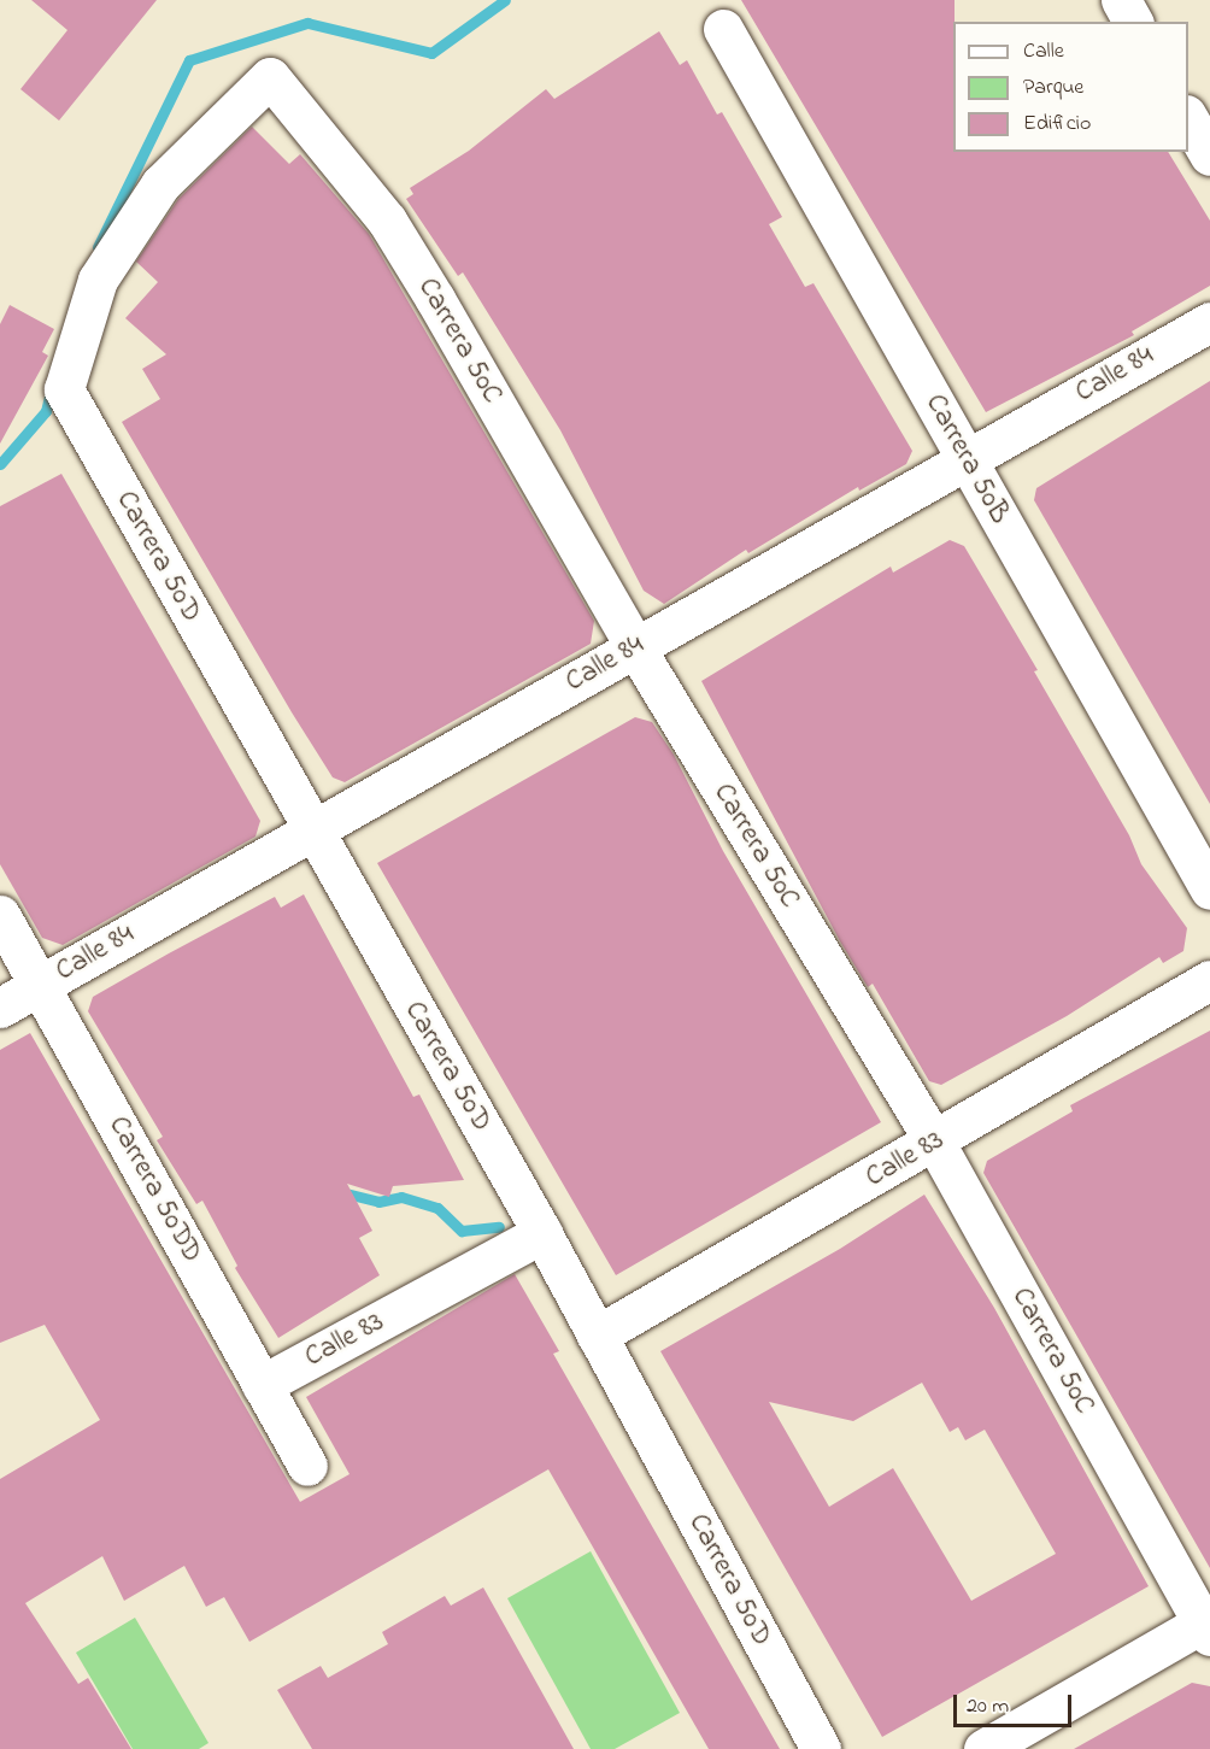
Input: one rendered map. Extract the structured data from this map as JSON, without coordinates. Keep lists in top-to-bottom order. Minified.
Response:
{"streets":{"street":["Carrera 50C","Calle 84","Carrera 50B","Carrera 50D","Calle 83","Carrera 50DD"]},"crossings":[["Carrera 50C","Calle 84"],["Carrera 50C","Carrera 50D"],["Carrera 50C","Calle 83"],["Calle 84","Carrera 50B"],["Calle 84","Carrera 50D"],["Calle 84","Carrera 50DD"],["Carrera 50D","Calle 83"],["Calle 83","Carrera 50DD"]],"legend":["Calle","Parque","Edificio"],"scale_bar":"20 m"}
